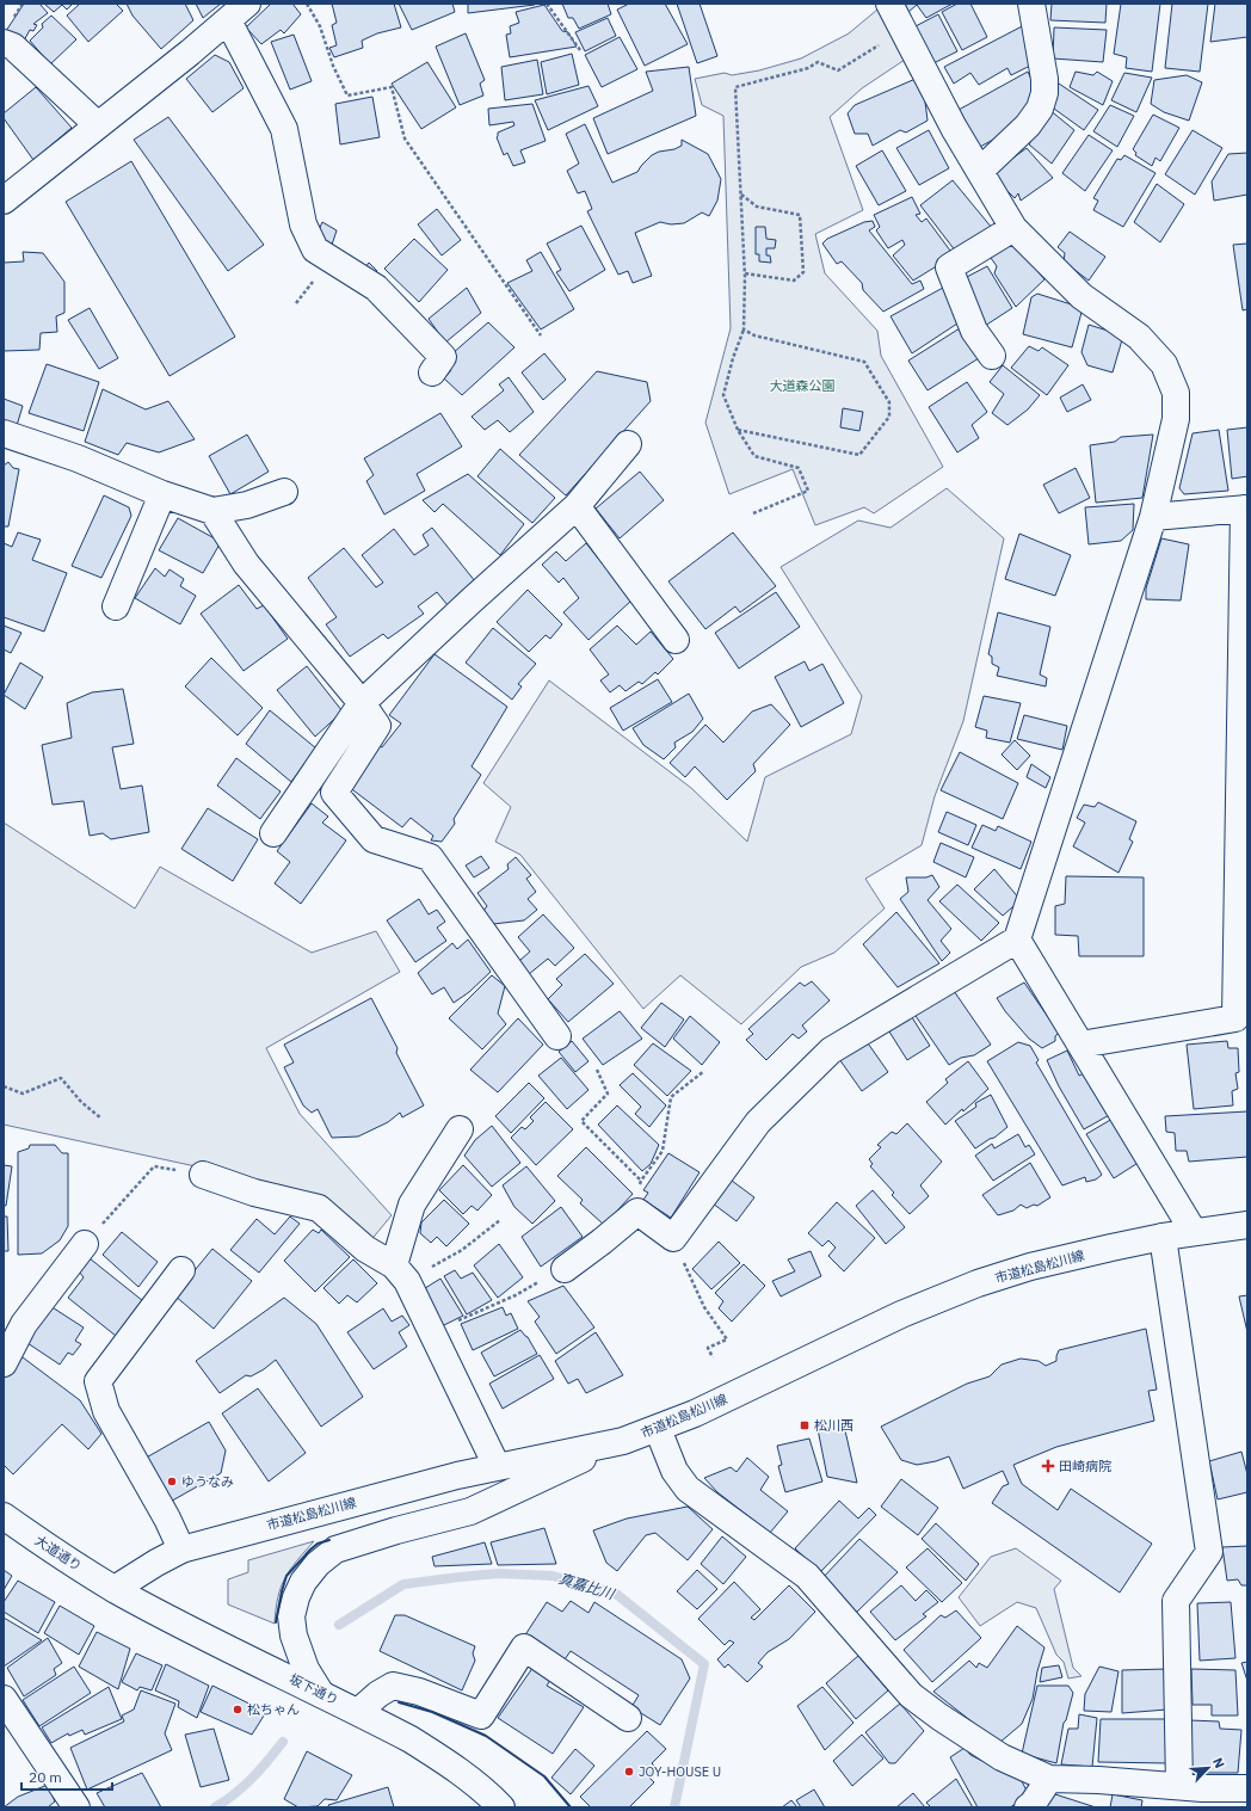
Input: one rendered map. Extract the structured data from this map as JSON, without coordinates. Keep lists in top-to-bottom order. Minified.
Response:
{"streets":{"street":["市道松島松川線","大道通り","坂下通り"]},"crossings":[["市道松島松川線","大道通り"],["市道松島松川線","坂下通り"],["大道通り","坂下通り"]],"water":["真嘉比川"],"parks":["大道森公園"],"places":{"transit":["松川西"],"health":["田崎病院"],"other":["ゆうなみ","松ちゃん","JOY-HOUSE U"]},"scale_bar":"20 m","north":"top right"}
